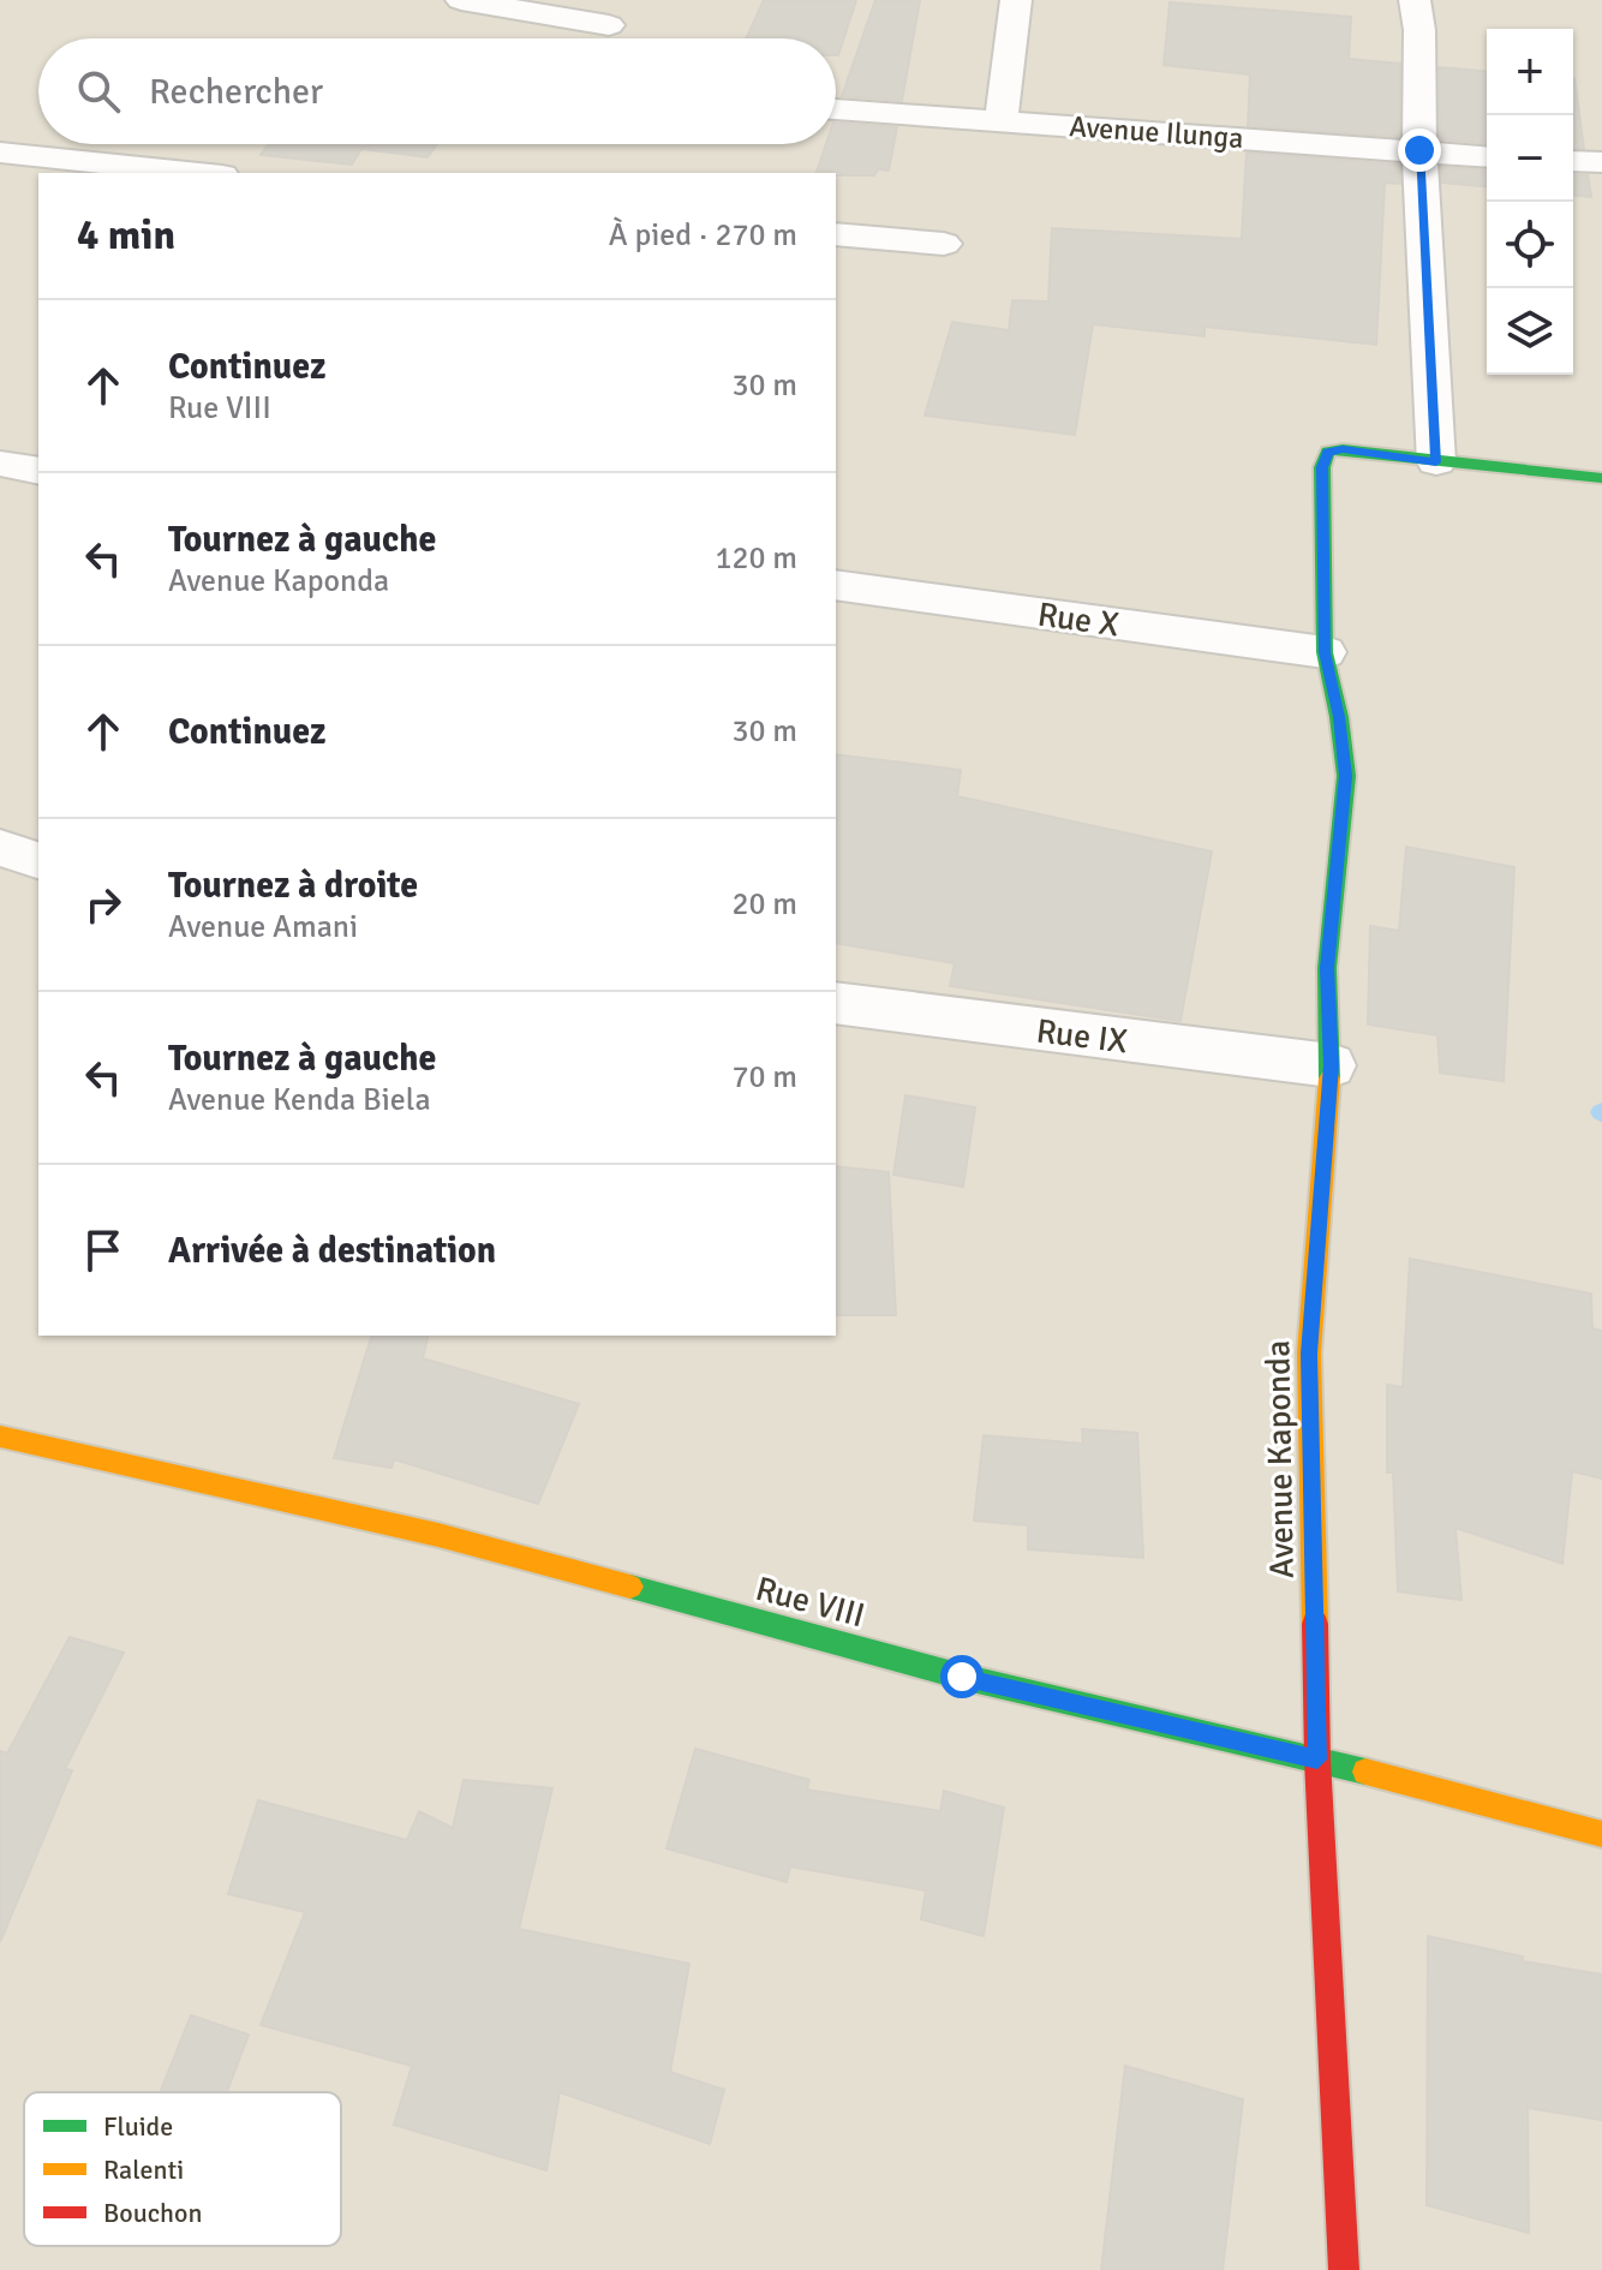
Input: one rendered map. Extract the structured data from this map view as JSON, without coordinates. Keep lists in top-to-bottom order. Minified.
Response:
{"streets":{"street":["Avenue Ilunga","Rue X","Rue IX","Avenue Kaponda","Rue VIII"]},"crossings":[["Rue X","Avenue Kaponda"],["Rue IX","Avenue Kaponda"],["Avenue Kaponda","Rue VIII"]],"legend":["Fluide","Ralenti","Bouchon"],"page":{"map_buttons":["+","−"],"search":"Rechercher","heading":["4 min","À pied · 270 m"],"list":[["Continuez","Rue VIII","30 m"],["Tournez à gauche","Avenue Kaponda","120 m"],["Continuez","30 m"],["Tournez à droite","Avenue Amani","20 m"],["Tournez à gauche","Avenue Kenda Biela","70 m"],"Arrivée à destination"]}}
